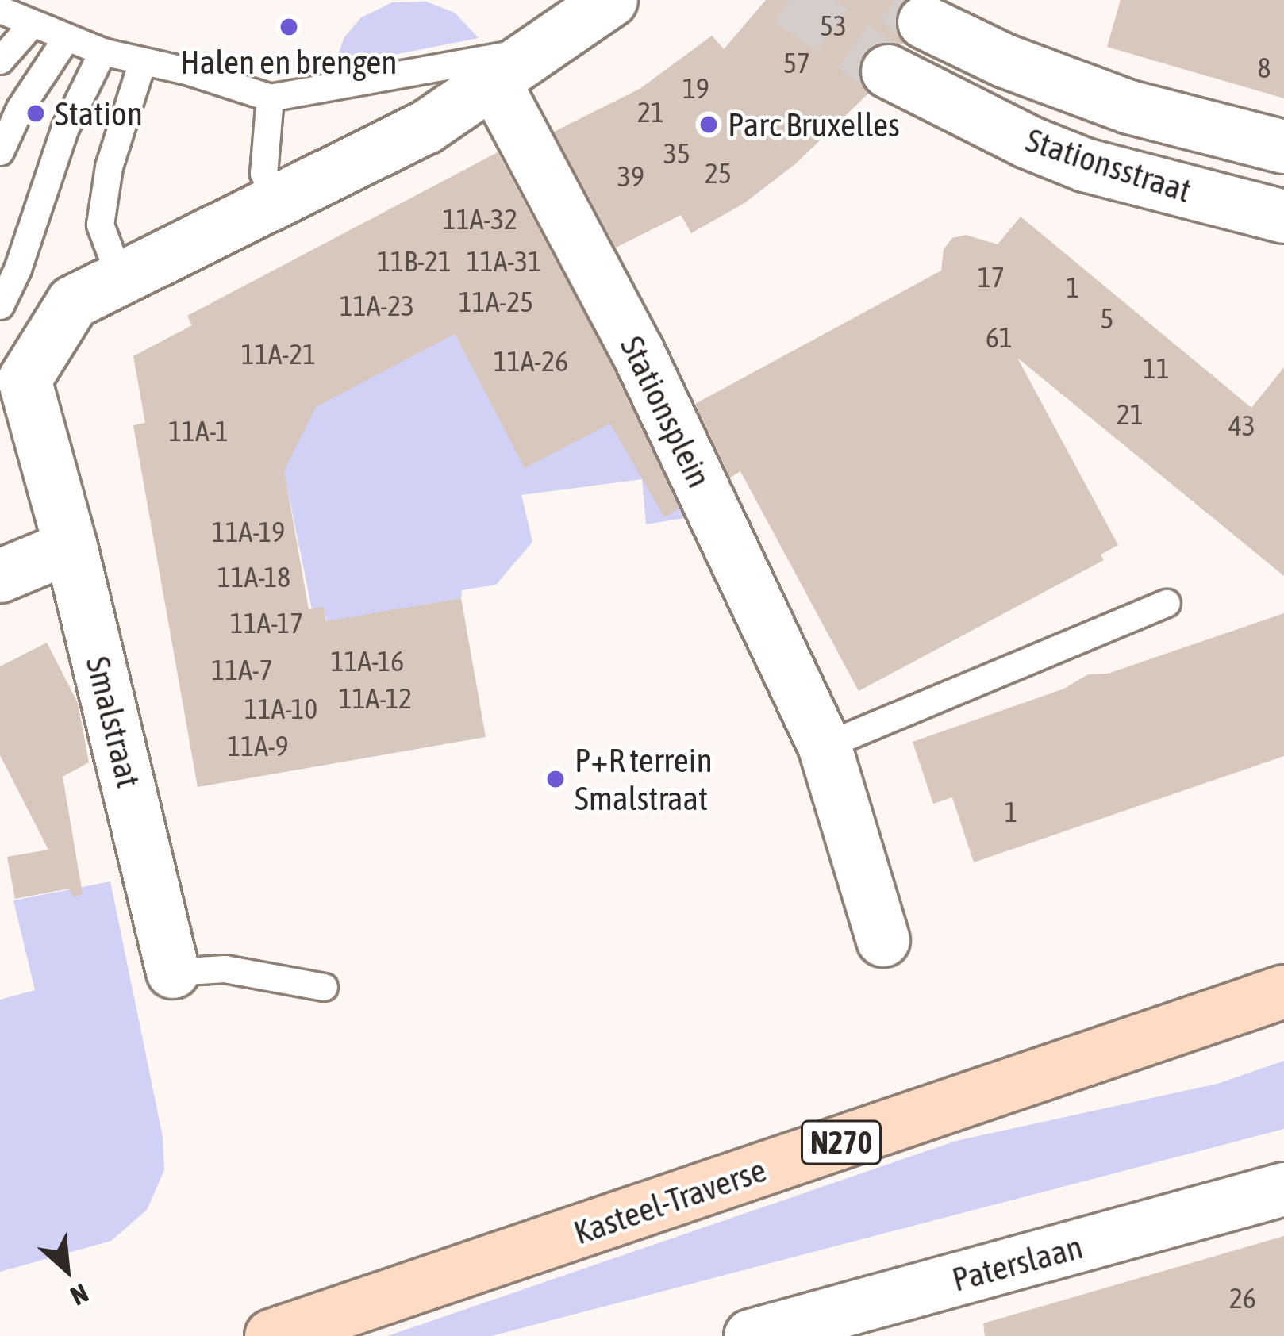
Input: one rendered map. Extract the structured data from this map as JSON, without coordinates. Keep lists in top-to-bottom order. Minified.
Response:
{"streets":{"main road":["N270","Kasteel-Traverse"],"street":["Stationsstraat","Stationsplein","Smalstraat","Paterslaan"]},"places":["Halen en brengen","Station","Parc Bruxelles","P+R terrein Smalstraat"],"house_numbers":["53","57","8","19","21","35","25","39","11A-32","11B-21","11A-31","17","1","11A-25","11A-23","5","61","11A-21","11A-26","11","21","43","11A-1","11A-19","11A-18","11A-17","11A-16","11A-7","11A-12","11A-10","11A-9","1","26"],"north":"bottom right"}
